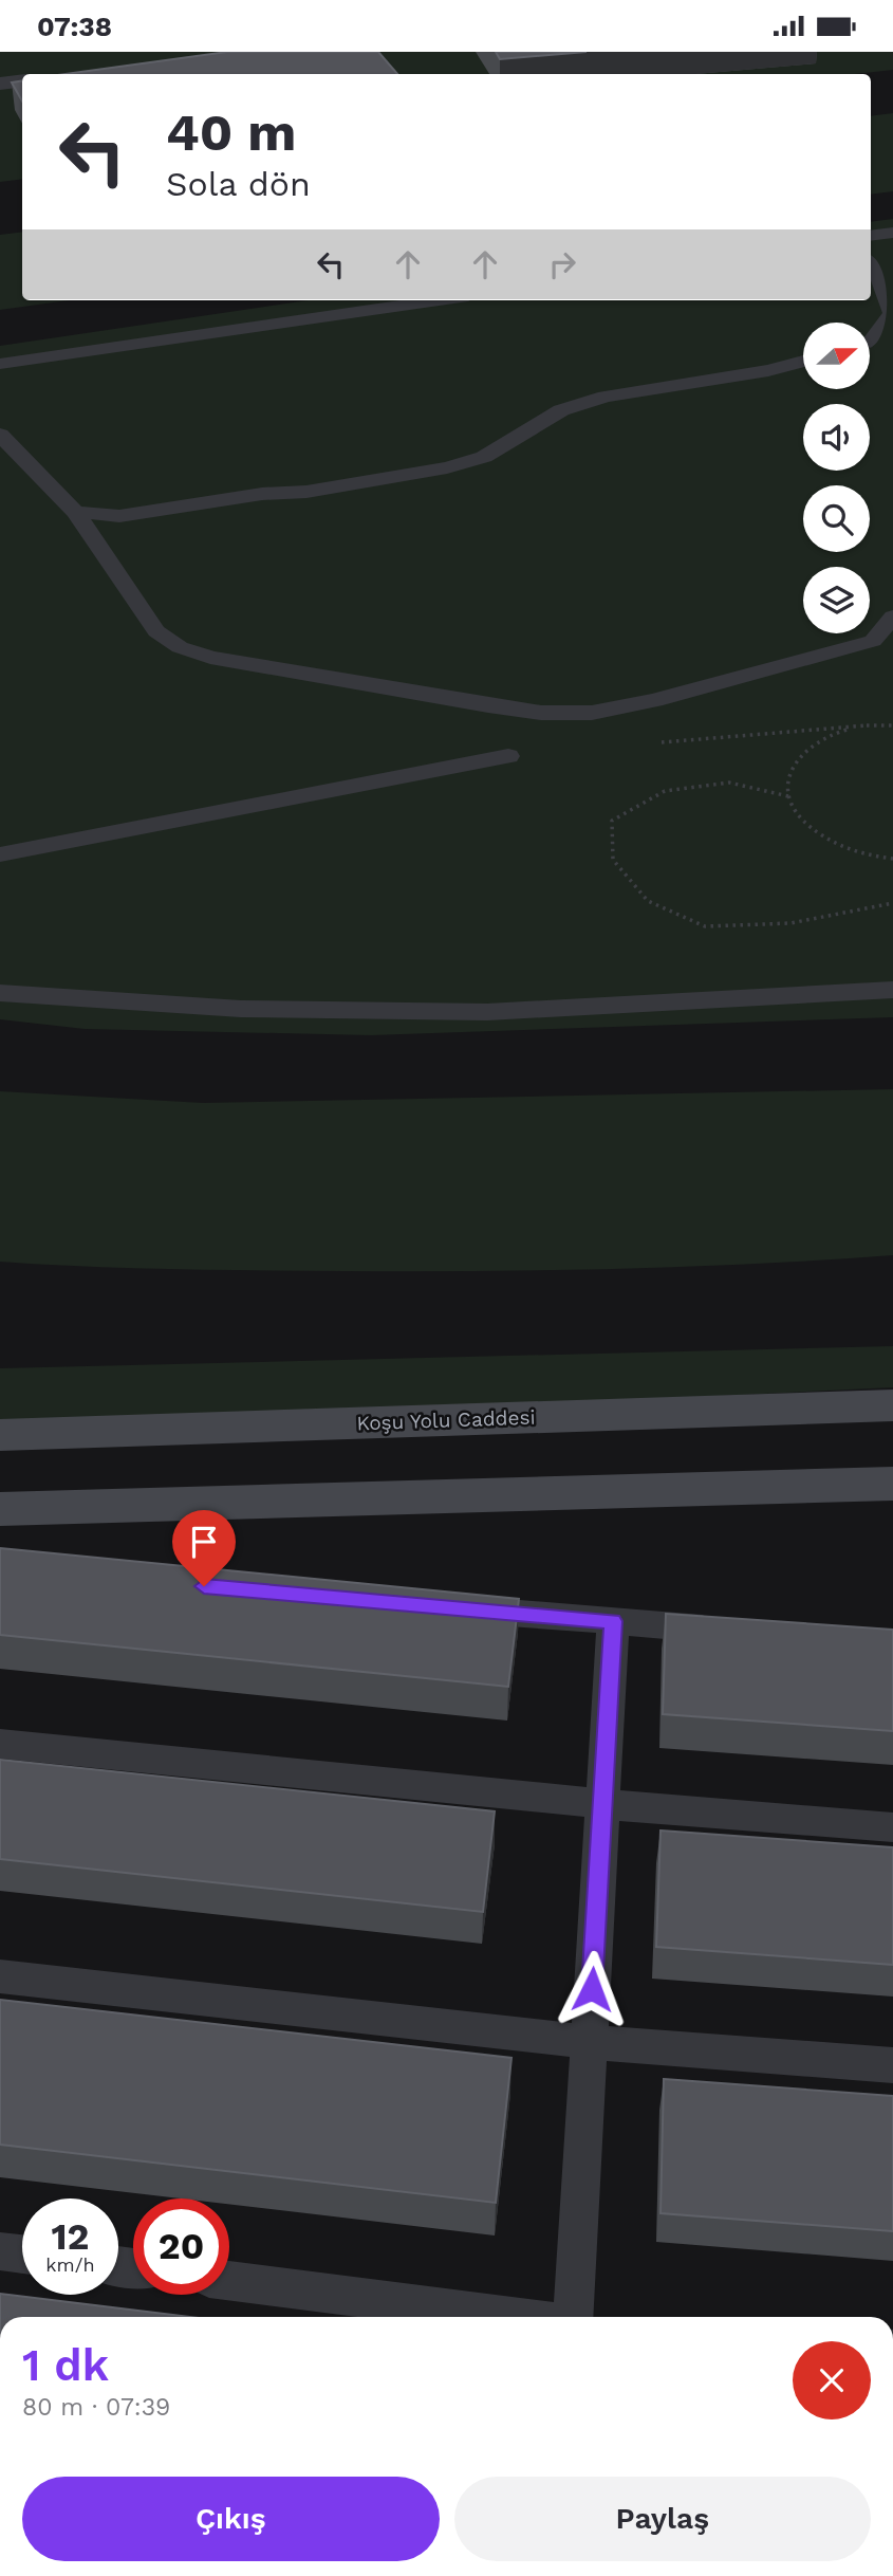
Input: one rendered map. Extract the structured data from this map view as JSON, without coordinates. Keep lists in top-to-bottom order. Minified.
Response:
{"streets":{"main road":["Koşu Yolu Caddesi"]},"north":"right","page":{"status":"07:38","turn":["40 m","Sola dön"],"speed":"12 km/h","limit":"20","heading":["1 dk","80 m · 07:39"],"buttons":["Çıkış","Paylaş"]}}
